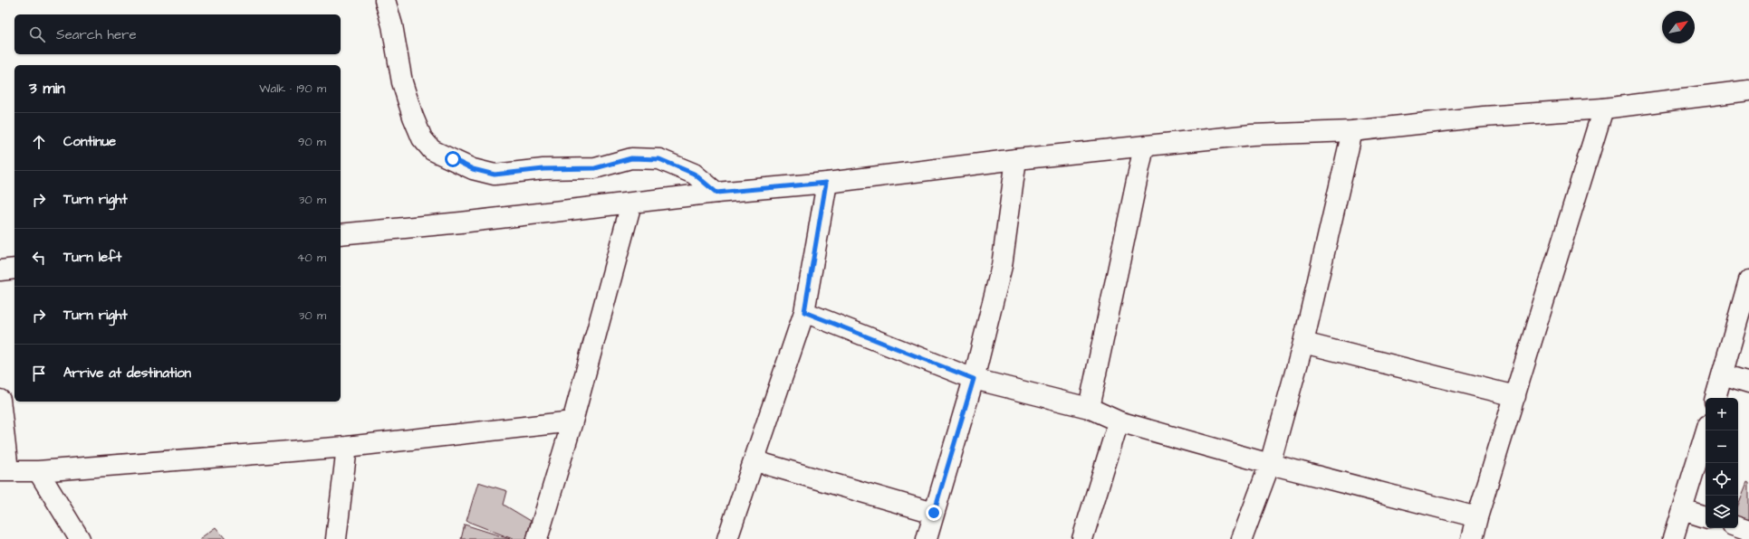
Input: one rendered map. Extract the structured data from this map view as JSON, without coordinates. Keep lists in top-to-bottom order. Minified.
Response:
{"north":"top right","page":{"search":"Search here","heading":["3 min","Walk · 190 m"],"list":[["Continue","90 m"],["Turn right","30 m"],["Turn left","40 m"],["Turn right","30 m"],"Arrive at destination"],"map_buttons":["+","−"]}}
